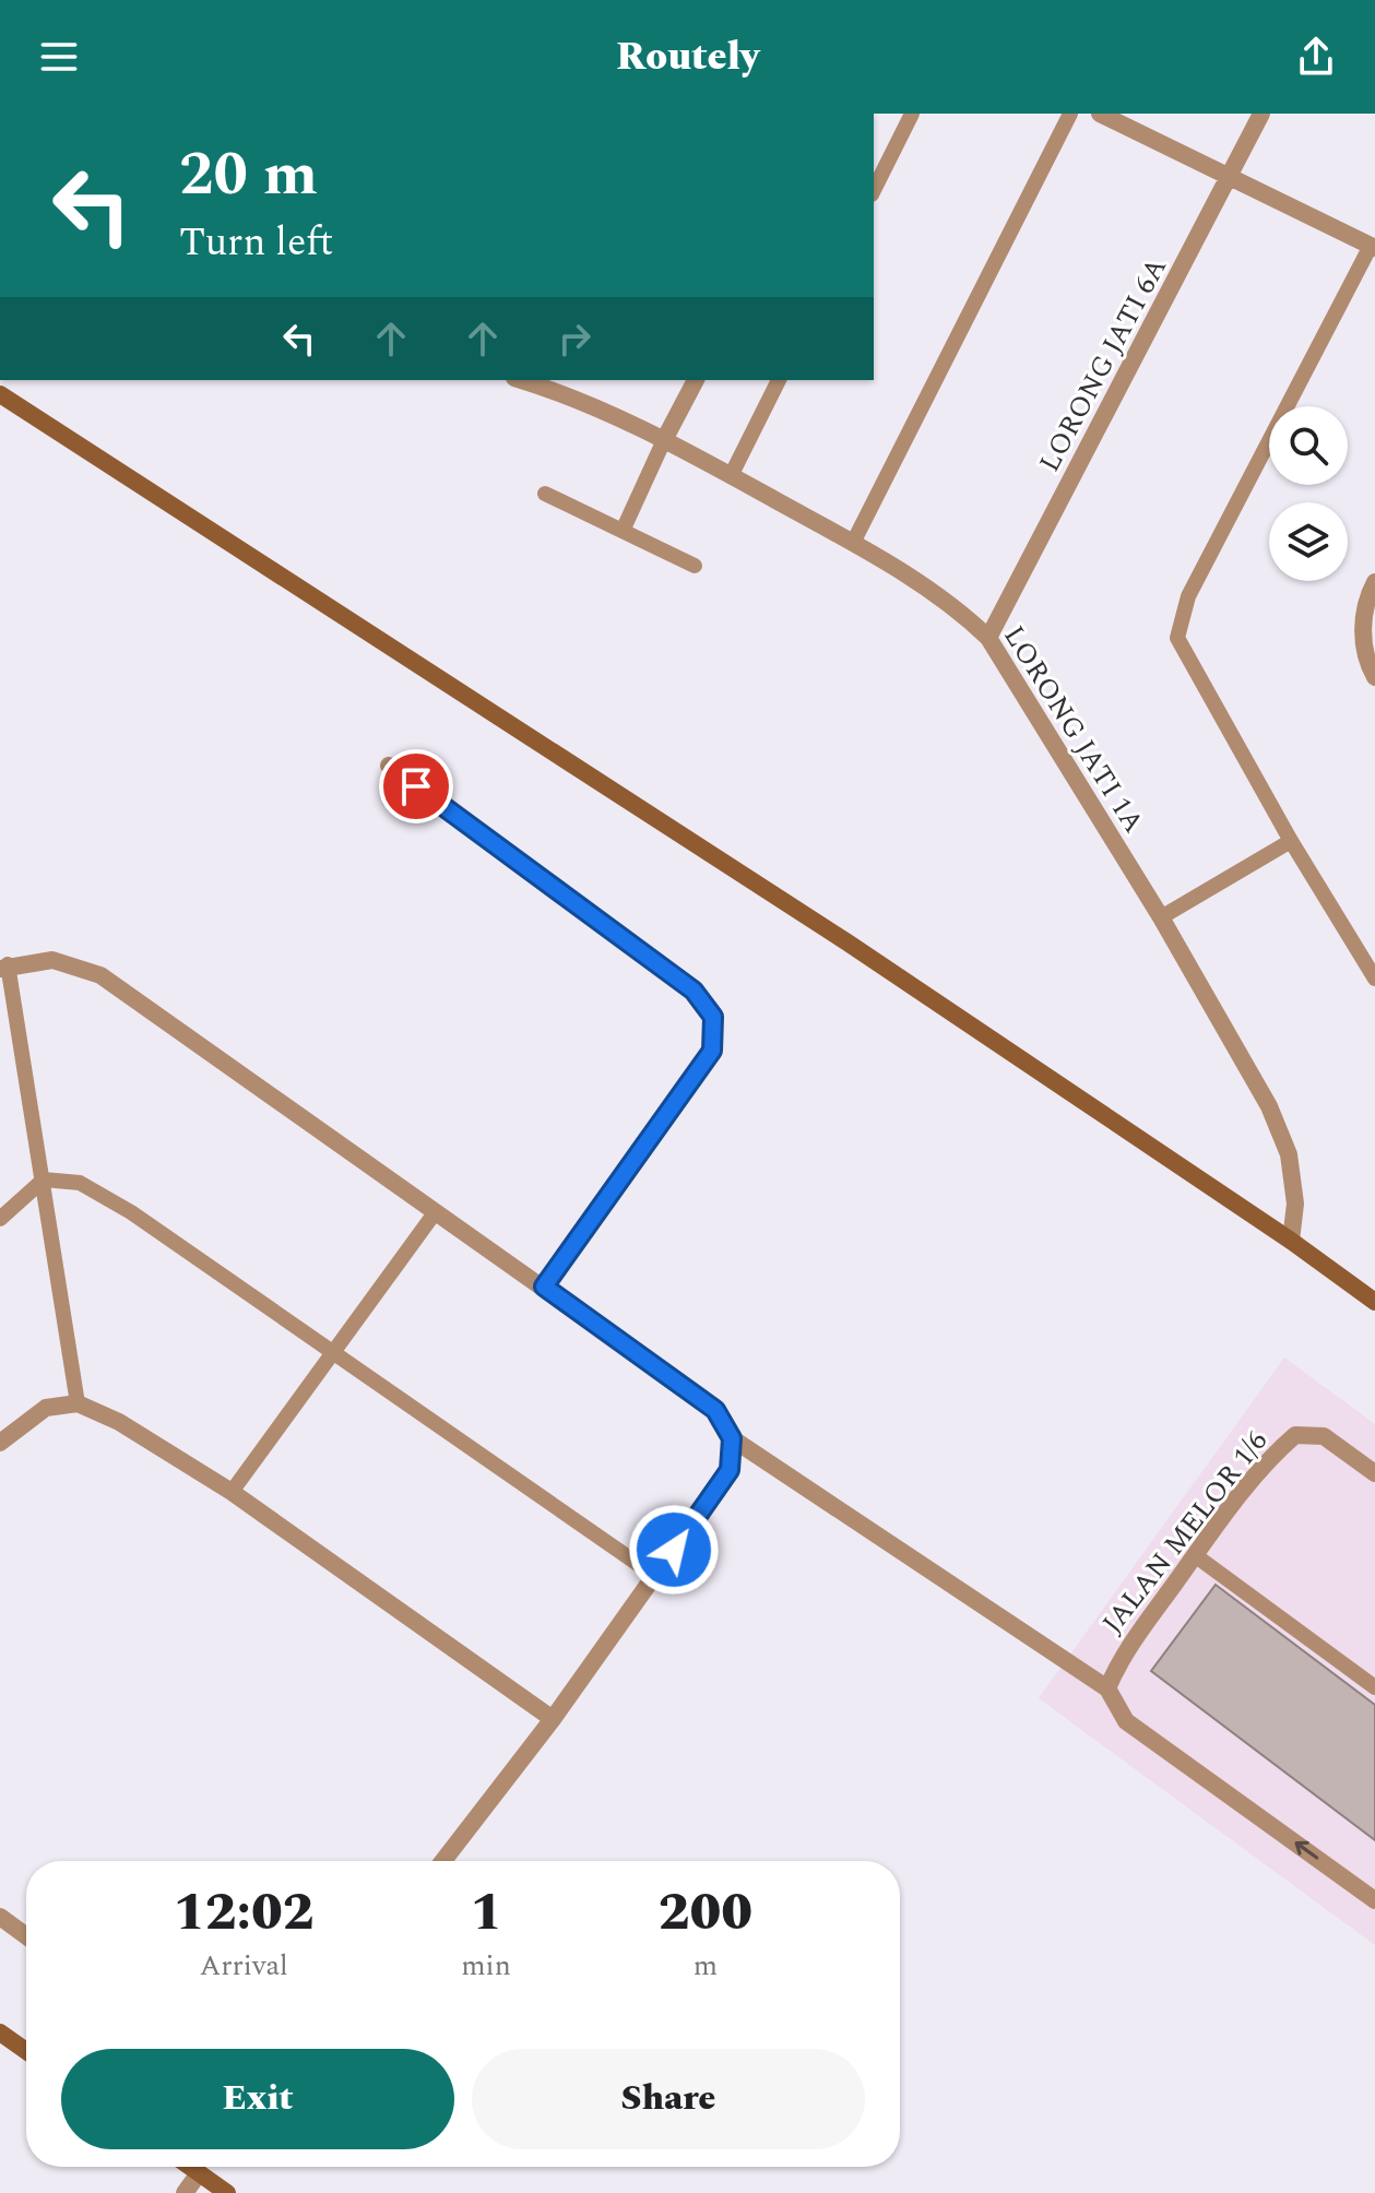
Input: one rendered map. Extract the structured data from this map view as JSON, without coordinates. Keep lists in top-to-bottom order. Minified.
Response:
{"streets":{"street":["LORONG JATI 6A","LORONG JATI 1A","JALAN MELOR 1/6"]},"crossings":[["LORONG JATI 6A","LORONG JATI 1A"]],"page":{"header":"Routely","turn":["20 m","Turn left"],"eta":["12:02","Arrival","1","min","200","m"],"buttons":["Exit","Share"]}}
